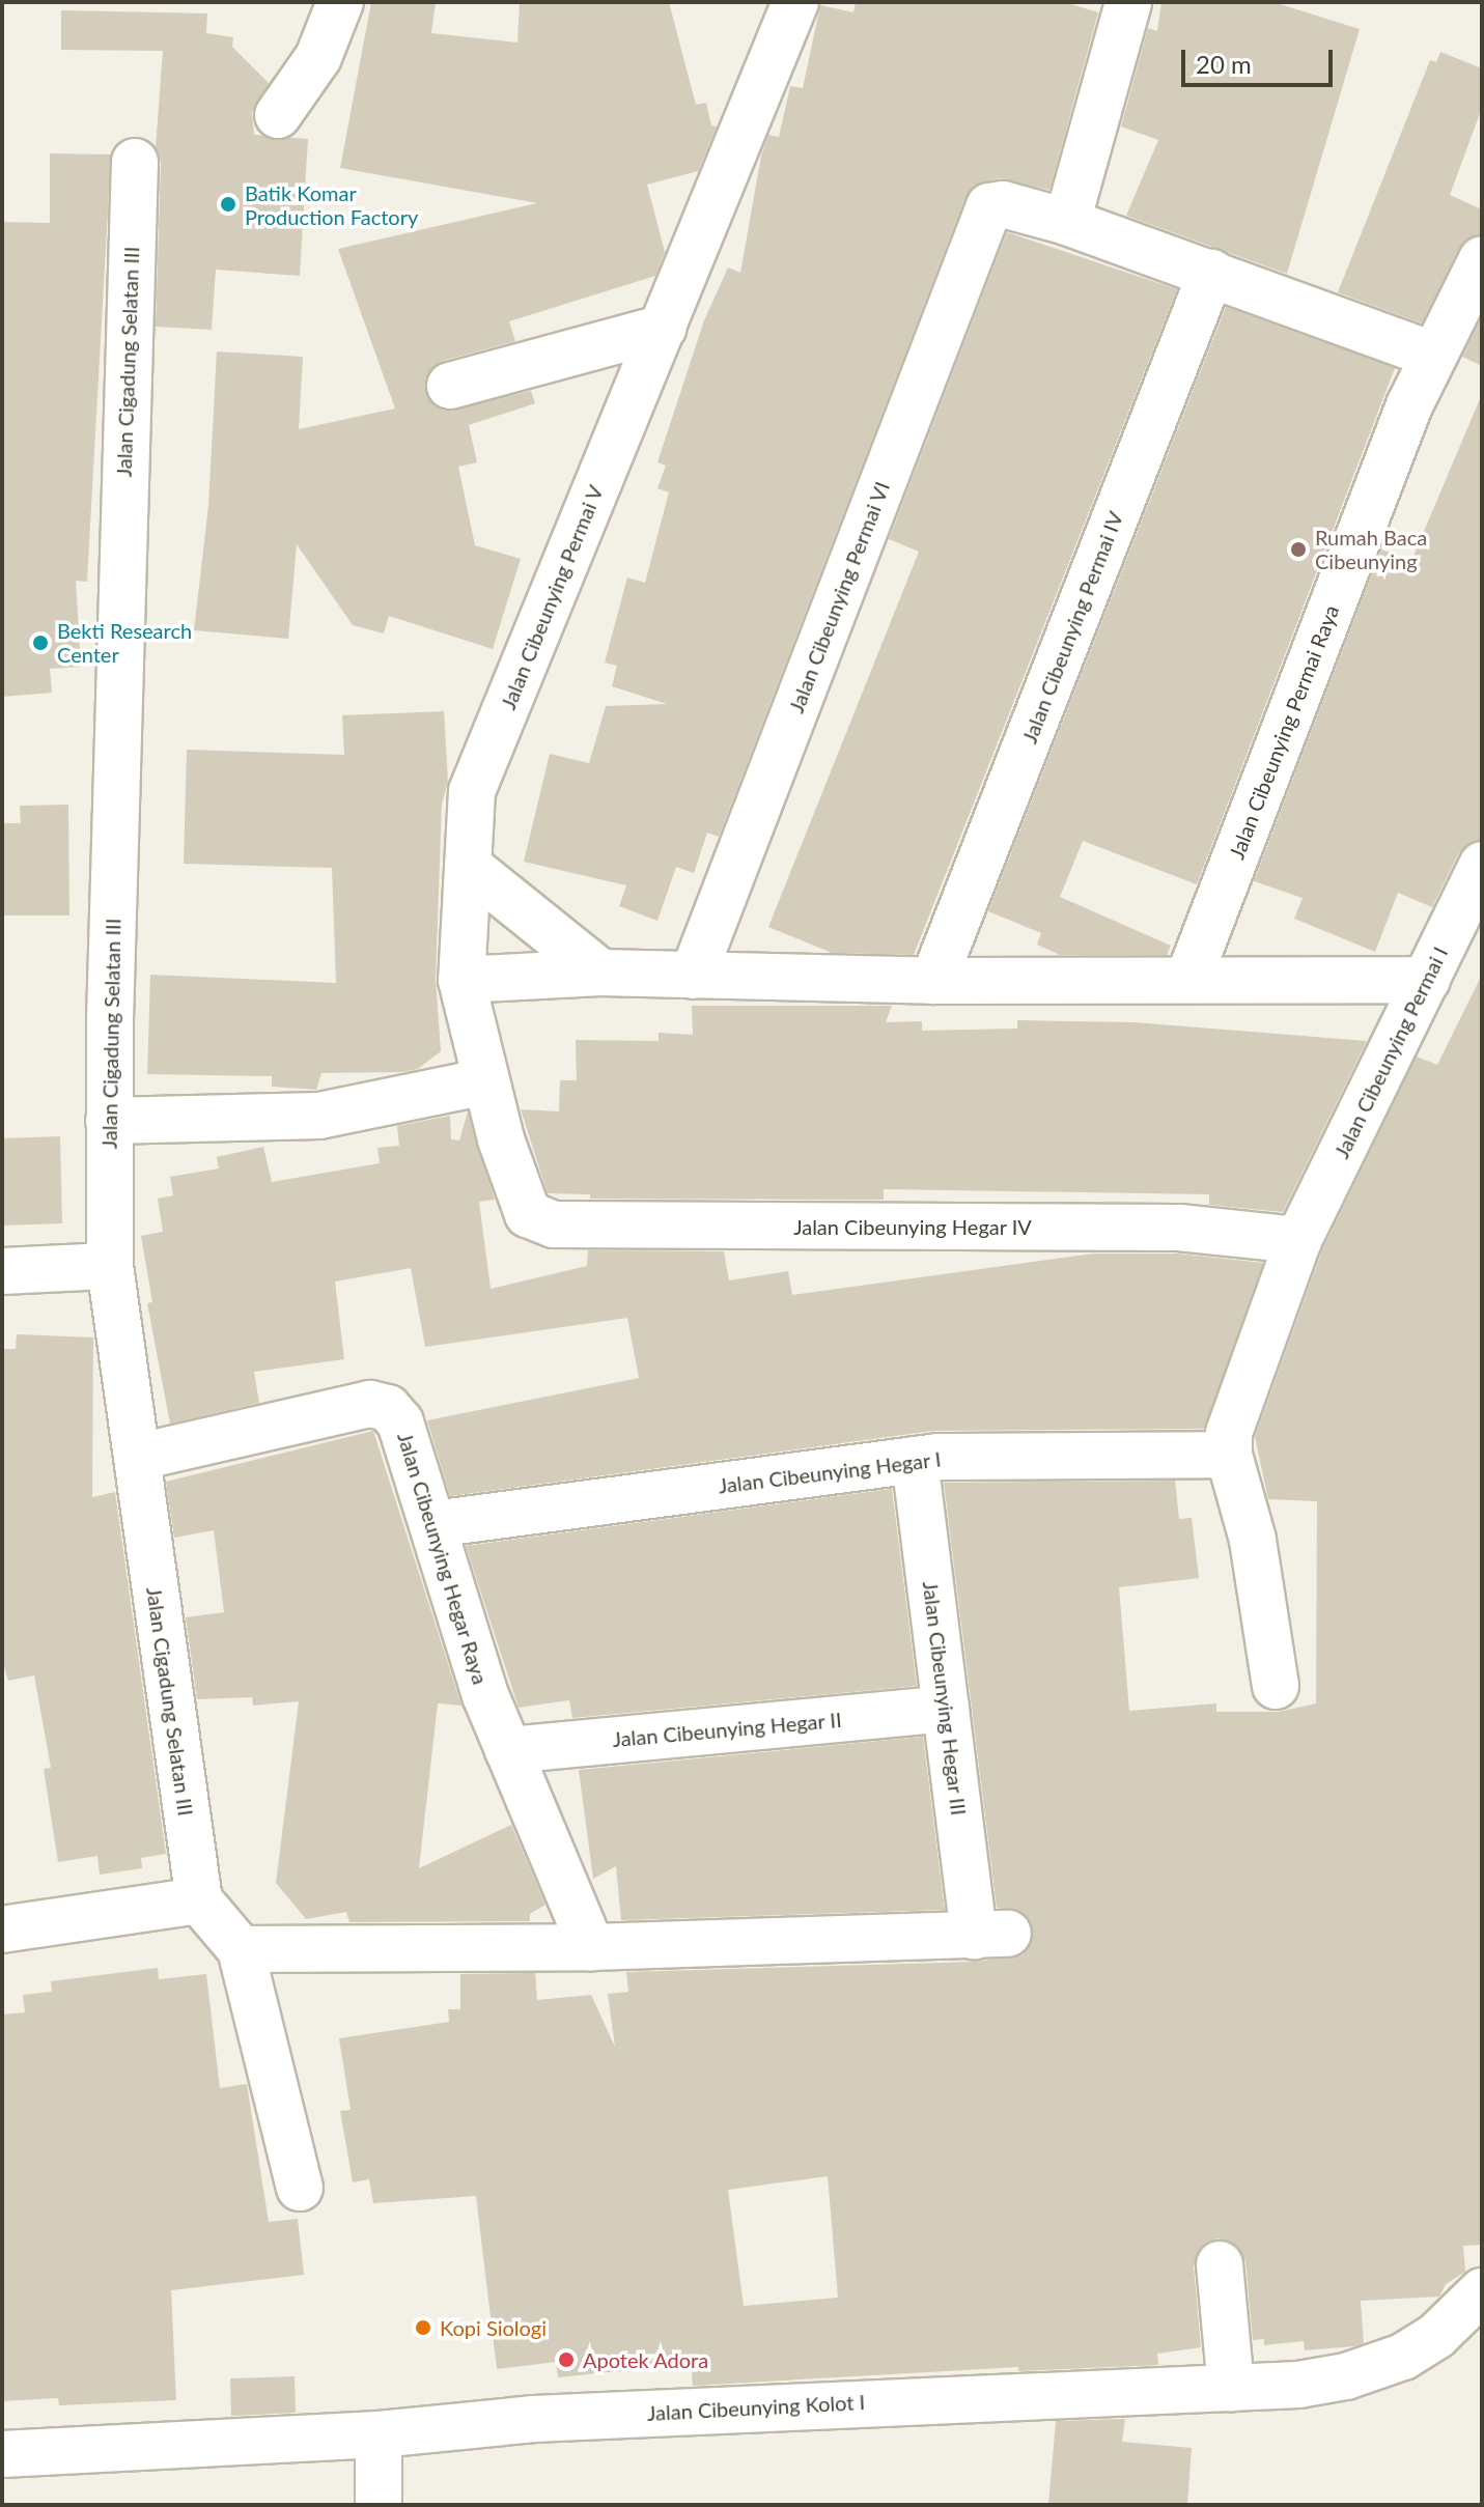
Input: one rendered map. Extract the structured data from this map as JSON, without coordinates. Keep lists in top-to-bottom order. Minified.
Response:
{"streets":{"street":["Jalan Cigadung Selatan III","Jalan Cibeunying Permai V","Jalan Cibeunying Permai VI","Jalan Cibeunying Permai IV","Jalan Cibeunying Permai Raya","Jalan Cibeunying Permai I","Jalan Cibeunying Hegar IV","Jalan Cibeunying Hegar I","Jalan Cibeunying Hegar Raya","Jalan Cibeunying Hegar III","Jalan Cibeunying Hegar II","Jalan Cibeunying Kolot I"]},"crossings":[["Jalan Cigadung Selatan III","Jalan Cibeunying Hegar Raya"],["Jalan Cibeunying Permai V","Jalan Cibeunying Hegar IV"],["Jalan Cibeunying Permai I","Jalan Cibeunying Hegar IV"],["Jalan Cibeunying Permai I","Jalan Cibeunying Hegar I"],["Jalan Cibeunying Hegar I","Jalan Cibeunying Hegar Raya"],["Jalan Cibeunying Hegar I","Jalan Cibeunying Hegar III"],["Jalan Cibeunying Hegar Raya","Jalan Cibeunying Hegar III"],["Jalan Cibeunying Hegar Raya","Jalan Cibeunying Hegar II"],["Jalan Cibeunying Hegar III","Jalan Cibeunying Hegar II"]],"places":["Batik Komar Production Factory","Rumah Baca Cibeunying","Bekti Research Center","Kopi Siologi","Apotek Adora"],"scale_bar":"20 m"}
